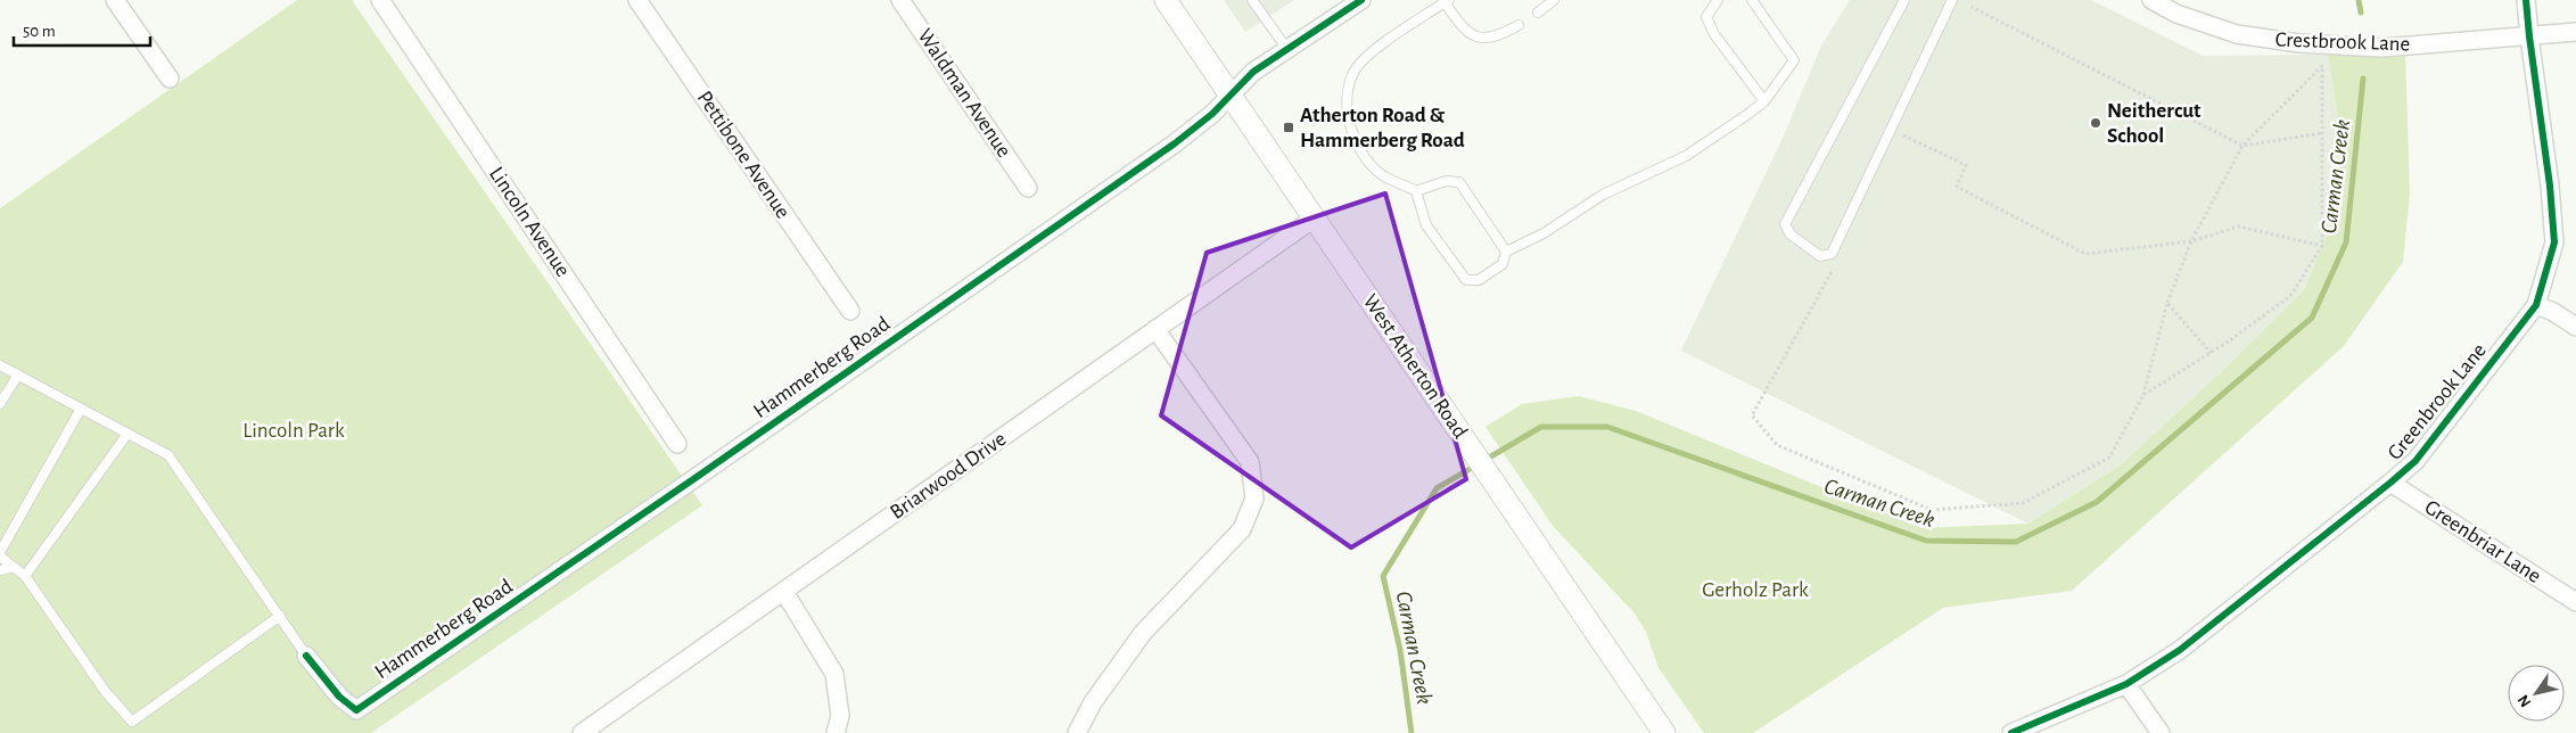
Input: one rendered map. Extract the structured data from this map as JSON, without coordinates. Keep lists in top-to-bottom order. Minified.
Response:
{"streets":{"street":["Crestbrook Lane","Waldman Avenue","Pettibone Avenue","Lincoln Avenue","West Atherton Road","Hammerberg Road","Greenbrook Lane","Briarwood Drive","Greenbriar Lane"]},"crossings":[["Crestbrook Lane","Greenbrook Lane"],["West Atherton Road","Hammerberg Road"],["West Atherton Road","Briarwood Drive"],["Greenbrook Lane","Greenbriar Lane"]],"water":["Carman Creek"],"parks":["Lincoln Park","Gerholz Park"],"places":{"other":["Neithercut School"],"transit":["Atherton Road & Hammerberg Road"]},"scale_bar":"50 m","north":"bottom left"}
